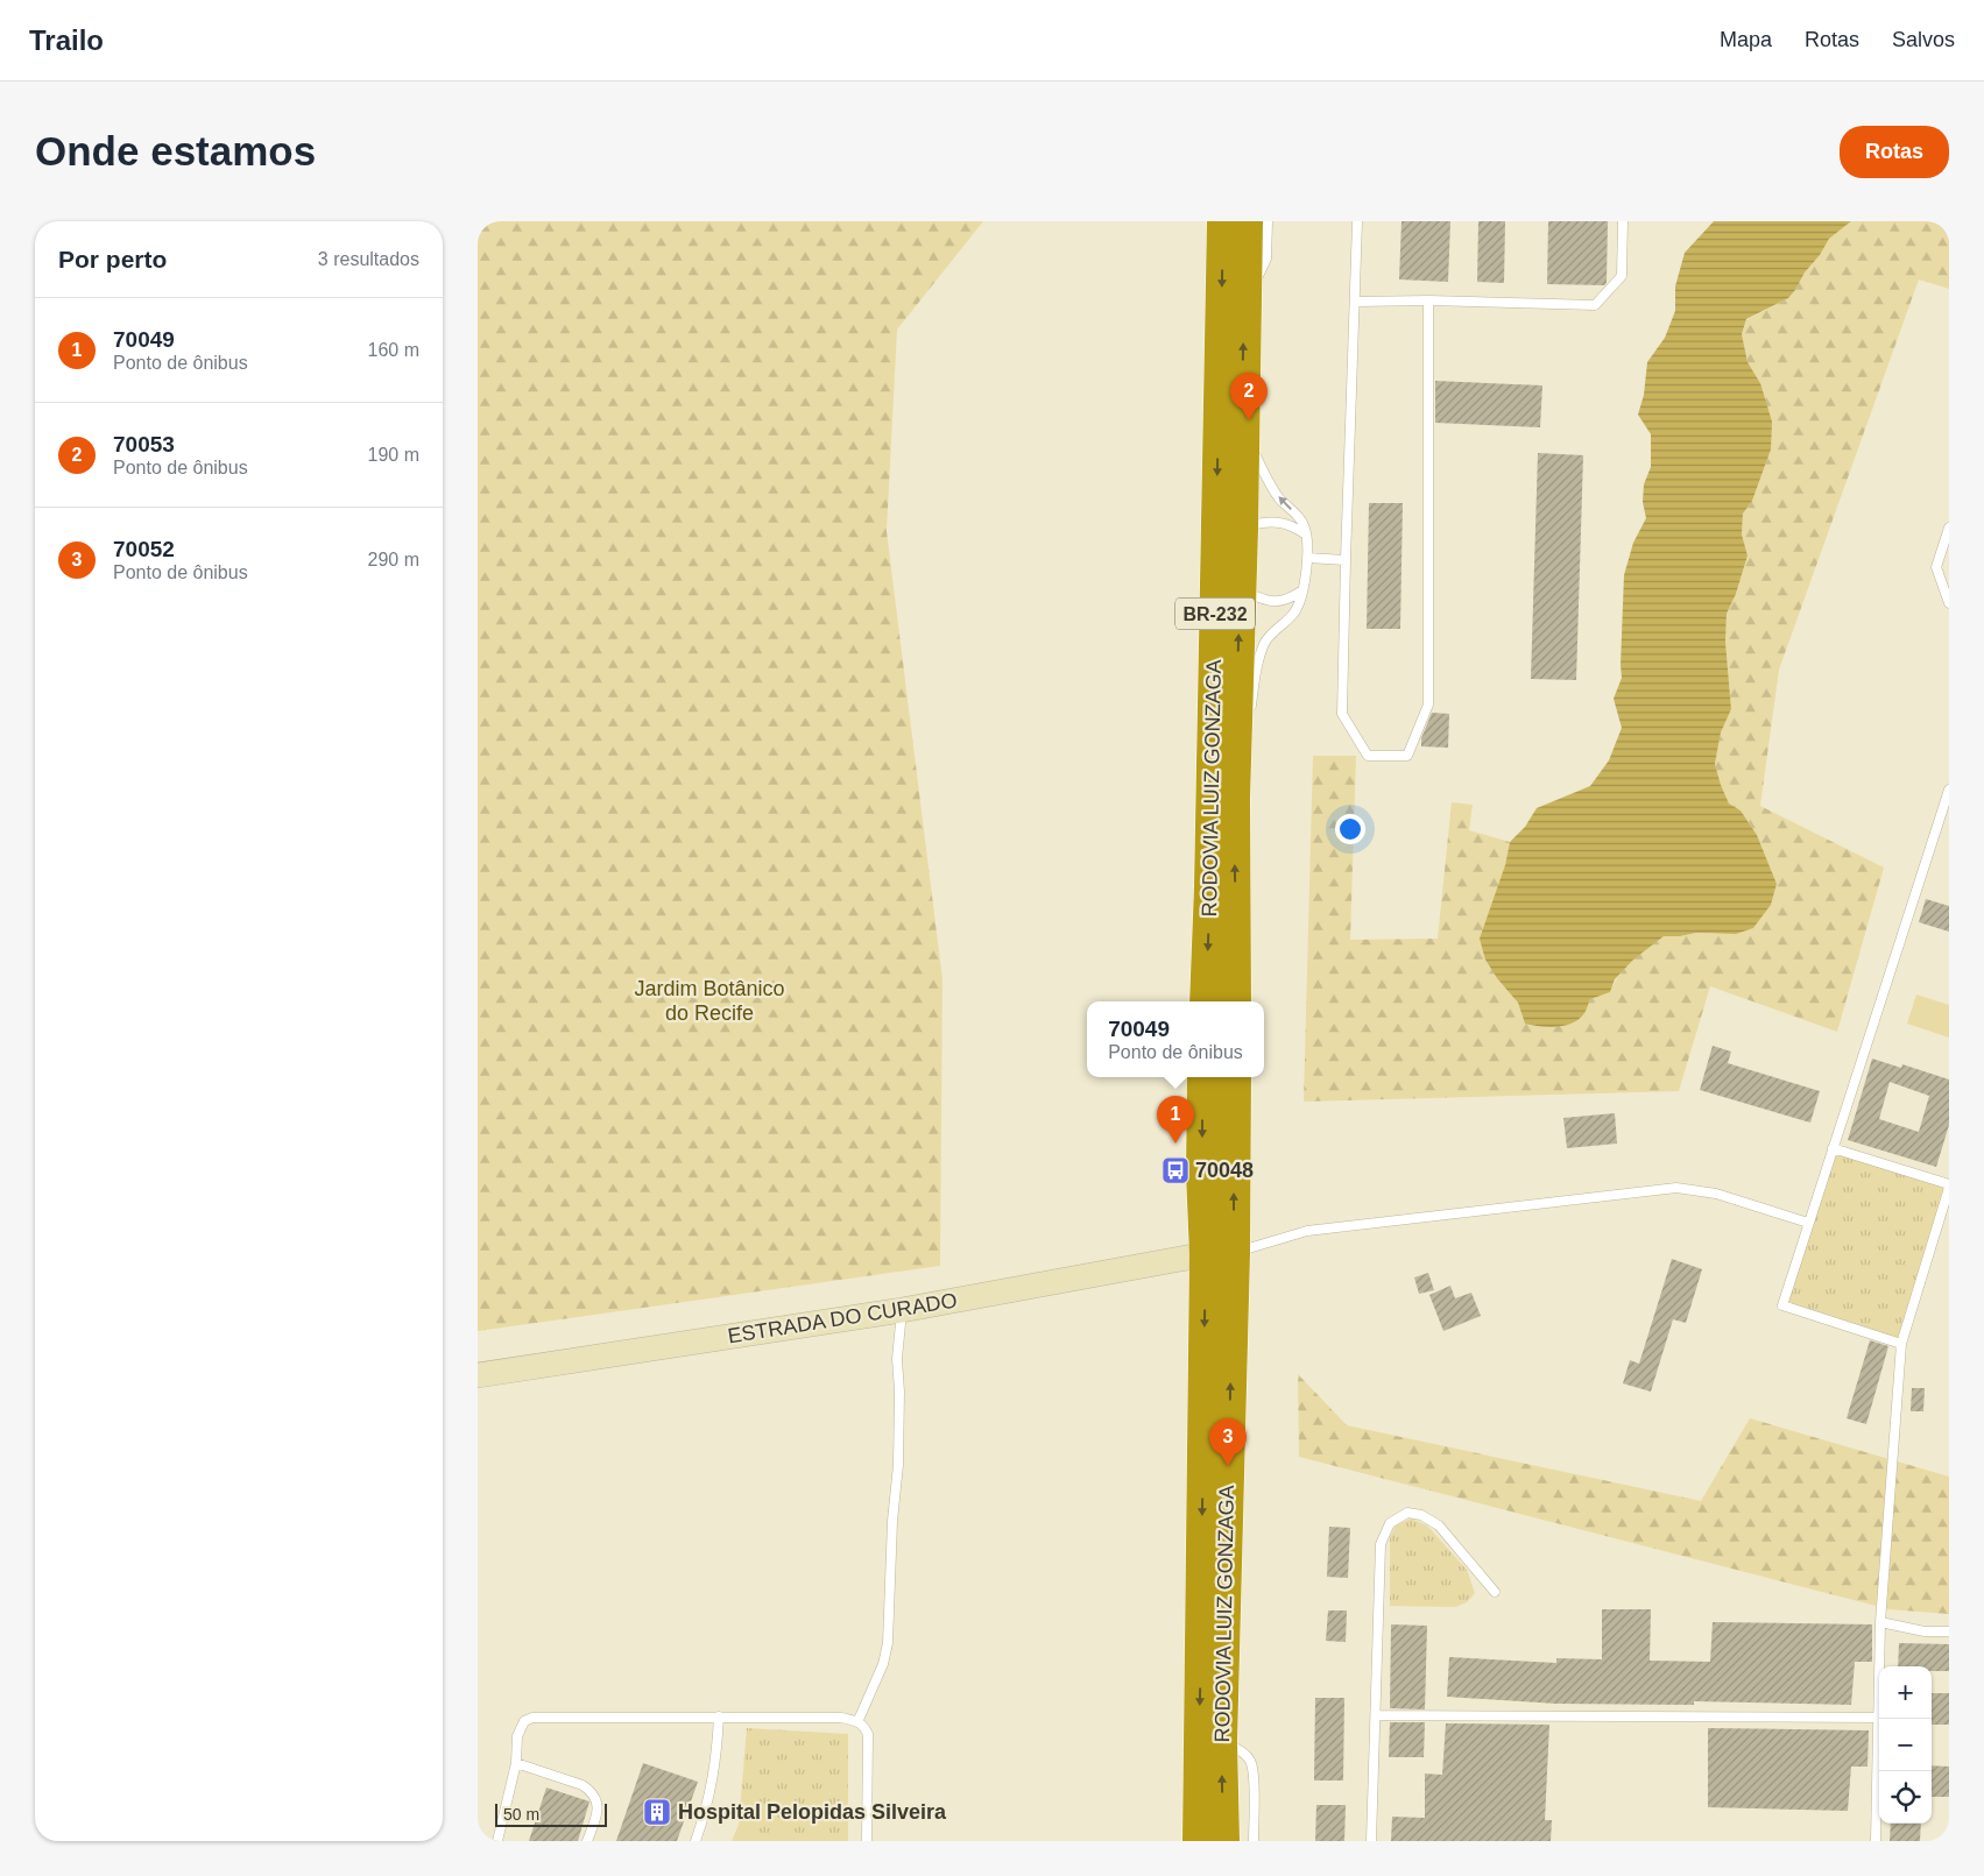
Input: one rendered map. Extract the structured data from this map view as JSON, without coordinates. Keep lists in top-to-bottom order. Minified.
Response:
{"streets":{"highway":["BR-232","RODOVIA LUIZ GONZAGA"],"main road":["ESTRADA DO CURADO"]},"crossings":[["RODOVIA LUIZ GONZAGA","ESTRADA DO CURADO"]],"parks":["Jardim Botânico do Recife"],"places":{"bus stop":["70048"],"building":["Hospital Pelopidas Silveira"]},"scale_bar":"50 m","page":{"header":"Trailo","nav":["Mapa","Rotas","Salvos"],"buttons":"Rotas","title":"Onde estamos","heading":["Por perto","3 resultados"],"list":[{"mark":"1","name":"70049","note":"Ponto de ônibus","value":"160 m"},{"mark":"2","name":"70053","note":"Ponto de ônibus","value":"190 m"},{"mark":"3","name":"70052","note":"Ponto de ônibus","value":"290 m"}],"pins":["2","1","3"],"popup":["70049","Ponto de ônibus"],"map_buttons":["+","−"],"scale":"50 m"}}
